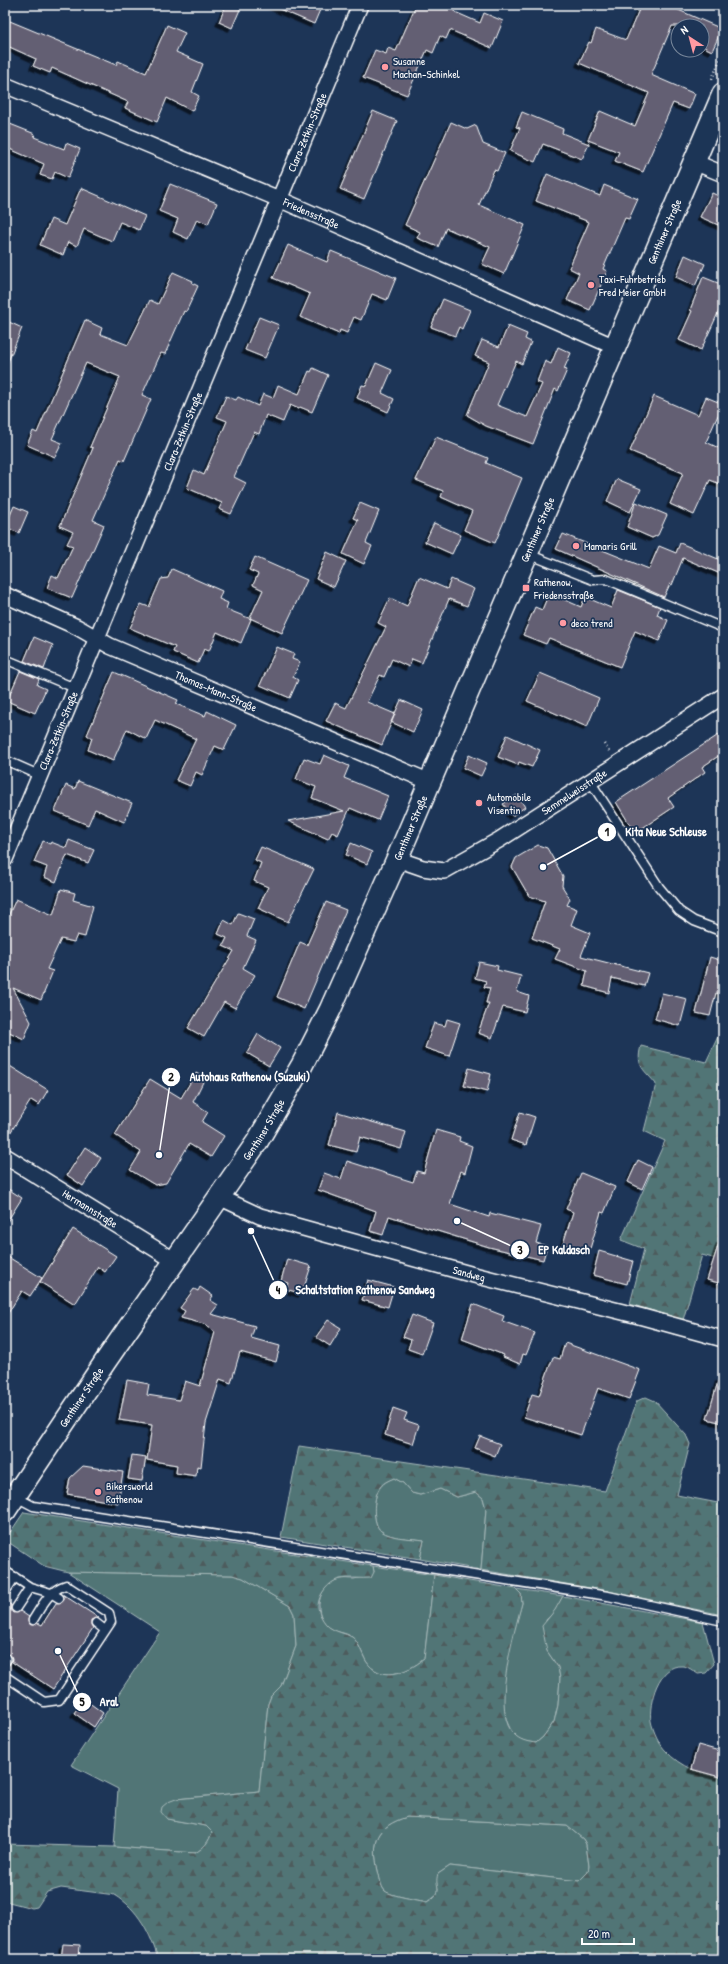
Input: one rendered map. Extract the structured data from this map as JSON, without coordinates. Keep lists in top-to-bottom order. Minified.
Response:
{"streets":{"main road":["Genthiner Straße"],"street":["Clara-Zetkin-Straße","Friedensstraße","Thomas-Mann-Straße","Semmelweisstraße","Hermannstraße","Sandweg"]},"crossings":[["Clara-Zetkin-Straße","Friedensstraße"],["Clara-Zetkin-Straße","Thomas-Mann-Straße"],["Friedensstraße","Genthiner Straße"],["Genthiner Straße","Thomas-Mann-Straße"],["Genthiner Straße","Semmelweisstraße"],["Genthiner Straße","Hermannstraße"],["Genthiner Straße","Sandweg"]],"places":{"other":["Susanne Machan-Schinkel","Taxi-Fuhrbetrieb Fred Meier GmbH","Mamaris Grill","deco trend","Automobile Visentin","Kita Neue Schleuse","Autohaus Rathenow (Suzuki)","EP Kaldasch","Schaltstation Rathenow Sandweg","Bikersworld Rathenow","Aral"],"transit":["Rathenow, Friedensstraße"]},"scale_bar":"20 m","north":"top left"}
